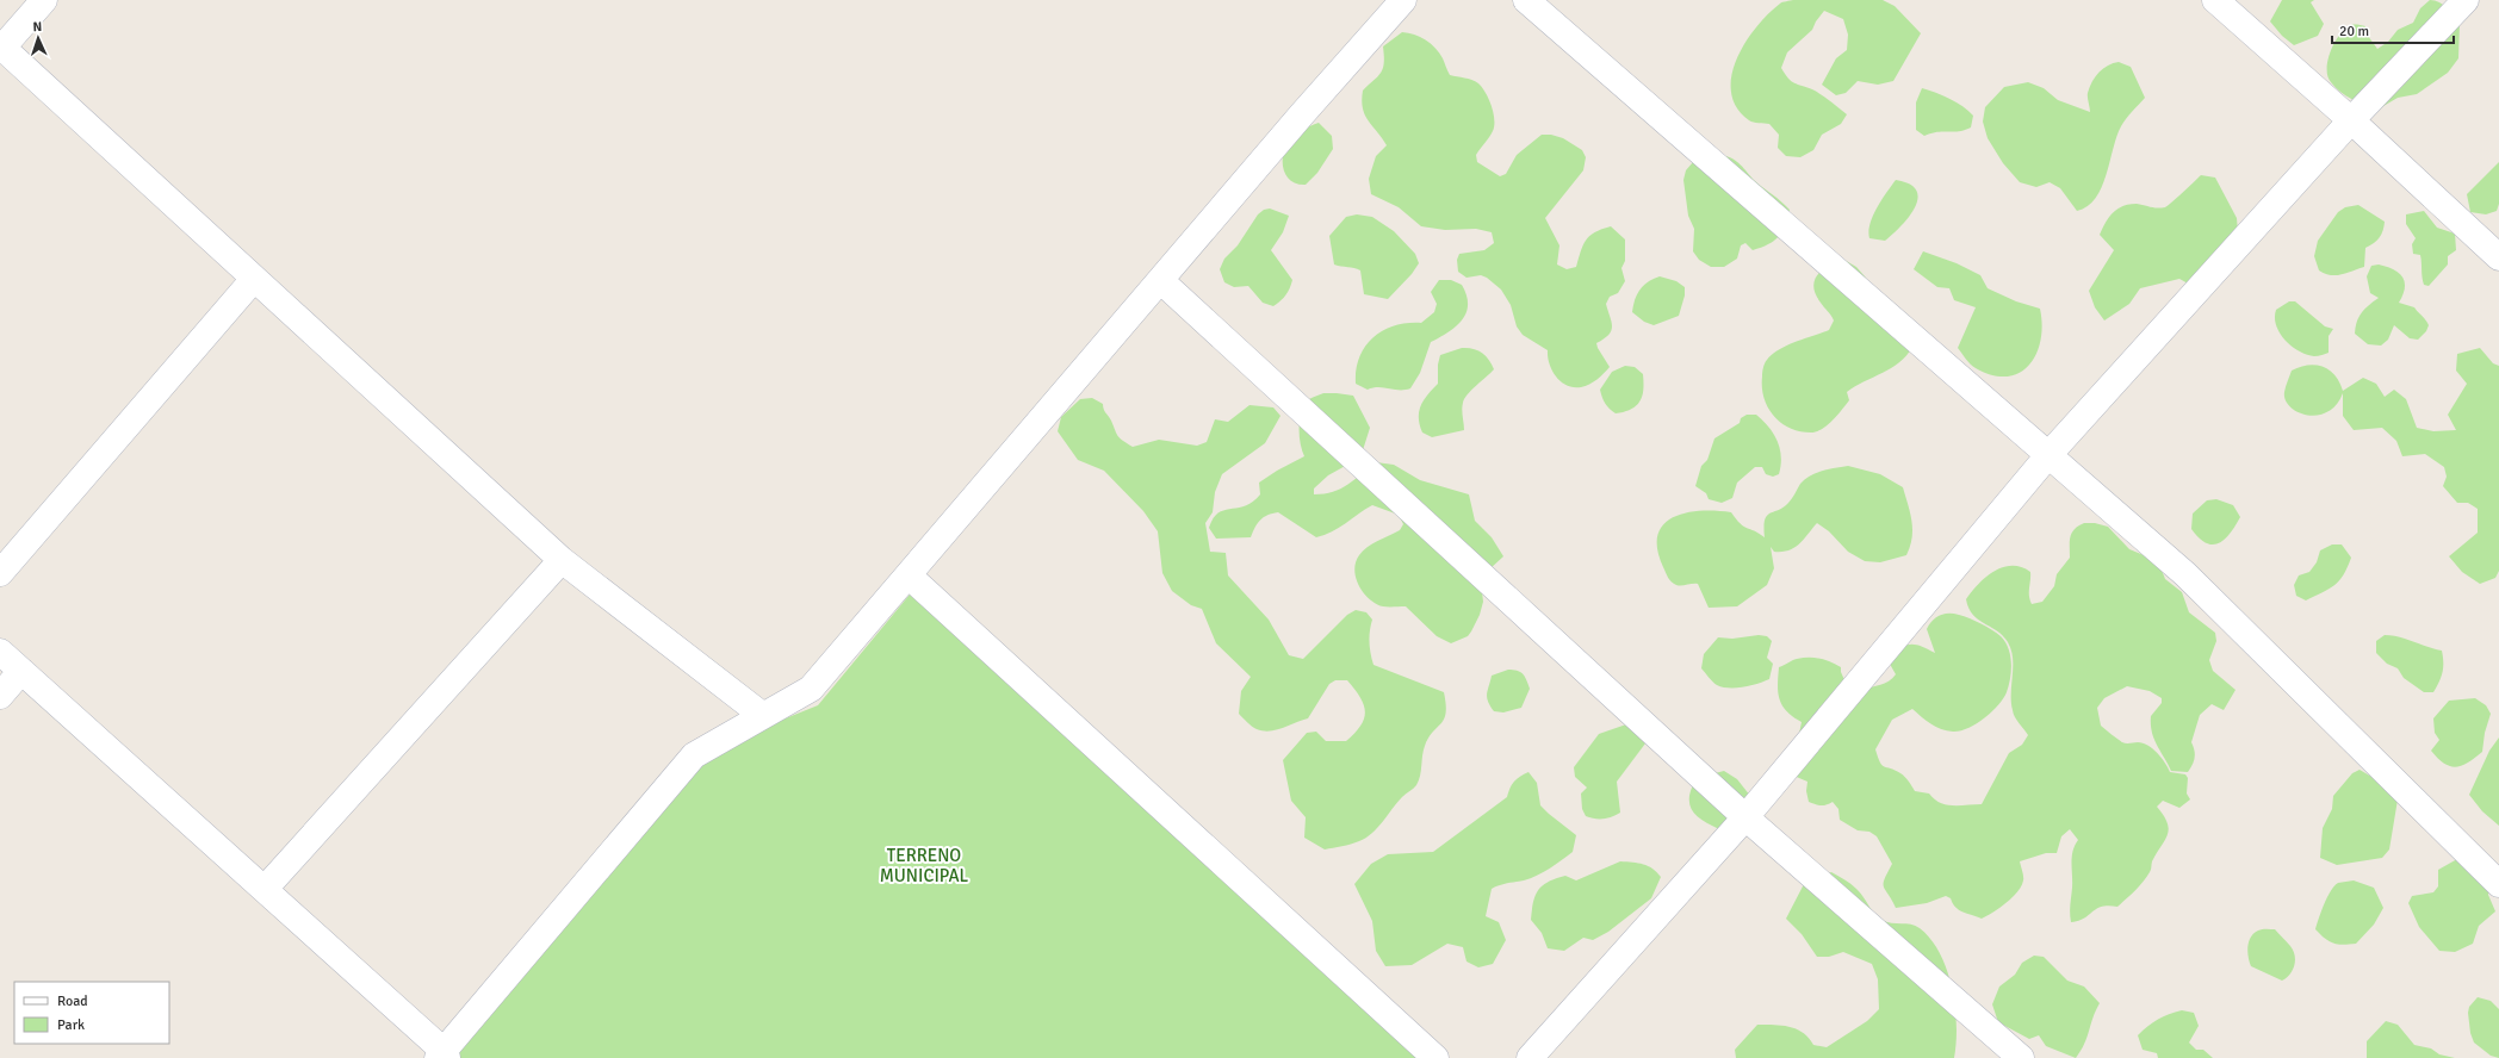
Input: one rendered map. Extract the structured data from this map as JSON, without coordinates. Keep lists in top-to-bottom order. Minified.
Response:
{"parks":["TERRENO MUNICIPAL"],"legend":["Road","Park"],"scale_bar":"20 m","north":"top"}
